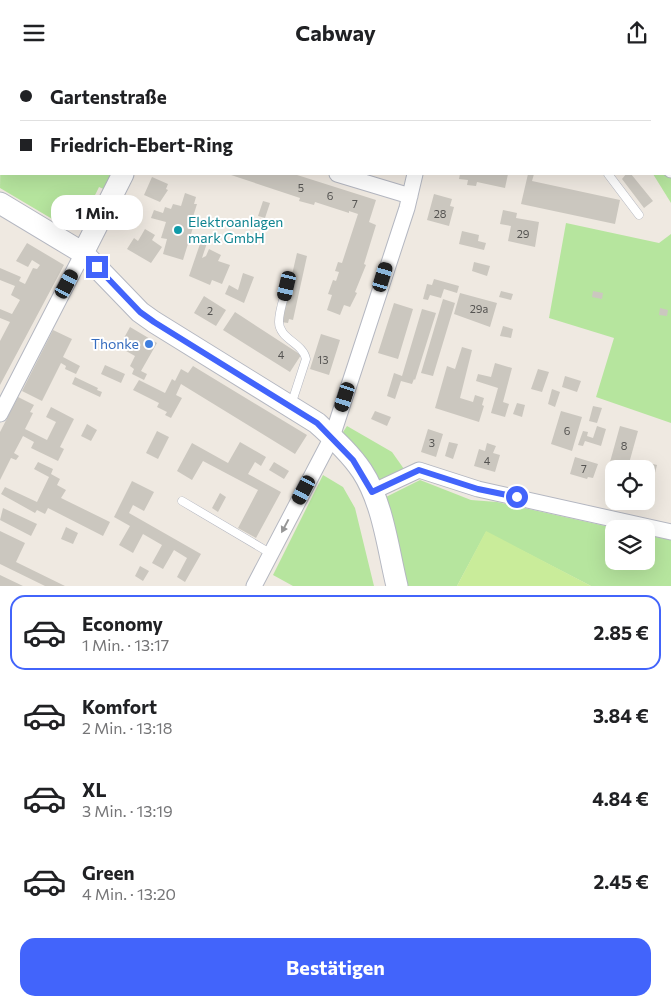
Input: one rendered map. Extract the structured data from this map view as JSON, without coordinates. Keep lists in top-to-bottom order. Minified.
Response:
{"places":["Elektroanlagen mark GmbH","Thonke"],"house_numbers":["5","6","7","28","29","29a","2","4","13","6","3","8","4","7"],"page":{"header":"Cabway","banner":["Gartenstraße","Friedrich-Ebert-Ring"],"bubble":"1 Min.","list":[{"name":"Economy","note":"1 Min. · 13:17","value":"2.85 €"},{"name":"Komfort","note":"2 Min. · 13:18","value":"3.84 €"},{"name":"XL","note":"3 Min. · 13:19","value":"4.84 €"},{"name":"Green","note":"4 Min. · 13:20","value":"2.45 €"}],"buttons":"Bestätigen"}}
